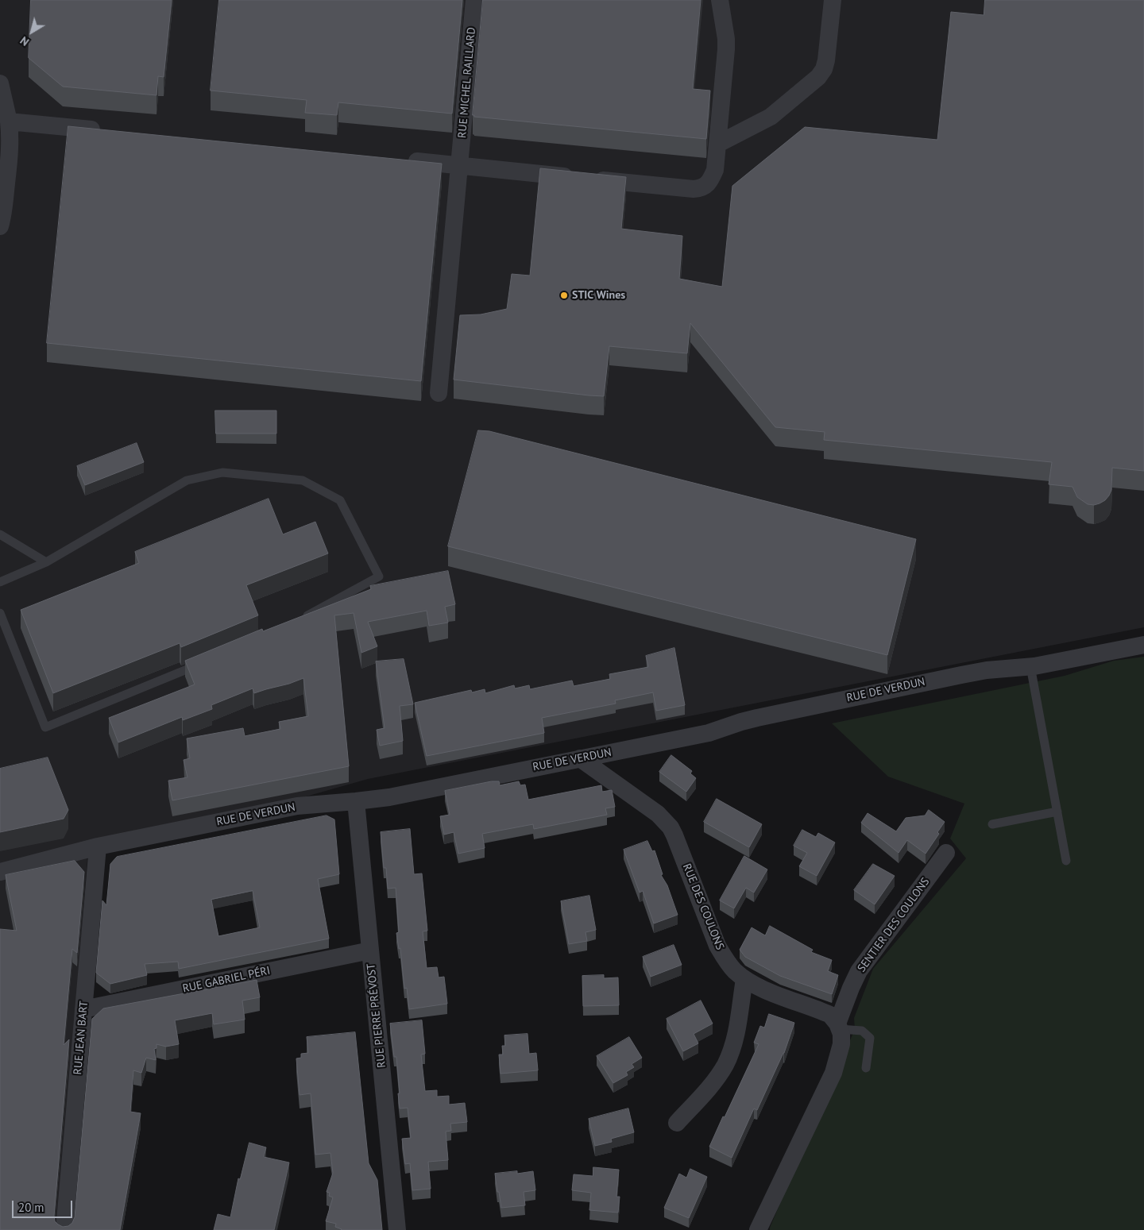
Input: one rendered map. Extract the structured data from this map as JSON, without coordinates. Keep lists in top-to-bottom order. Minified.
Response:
{"streets":{"street":["RUE MICHEL RAILLARD","RUE DE VERDUN","RUE DES COULONS","SENTIER DES COULONS","RUE GABRIEL PÉRI","RUE PIERRE PRÉVOST","RUE JEAN BART"]},"crossings":[["RUE DE VERDUN","RUE DES COULONS"],["RUE DE VERDUN","RUE PIERRE PRÉVOST"],["RUE DE VERDUN","RUE JEAN BART"],["RUE DES COULONS","SENTIER DES COULONS"],["RUE GABRIEL PÉRI","RUE PIERRE PRÉVOST"],["RUE GABRIEL PÉRI","RUE JEAN BART"]],"places":["STIC Wines"],"scale_bar":"20 m","north":"bottom left"}
